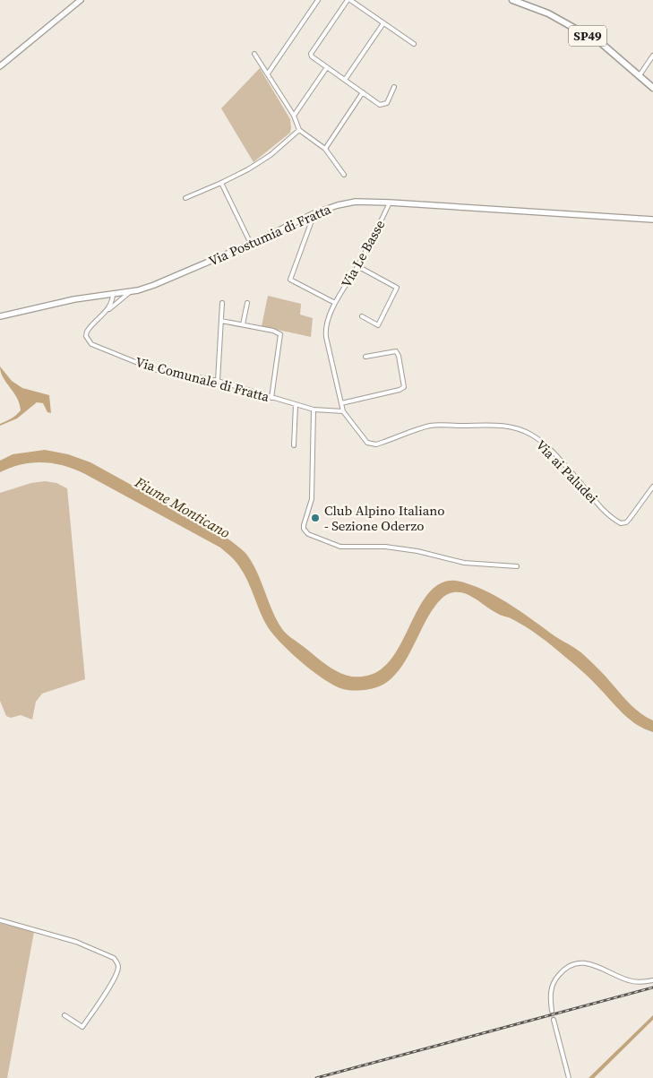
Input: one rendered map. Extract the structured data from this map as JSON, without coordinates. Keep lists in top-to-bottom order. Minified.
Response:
{"streets":{"main road":["SP49","Via Postumia di Fratta"],"street":["Via Le Basse","Via Comunale di Fratta","Via ai Paludei"]},"crossings":[["Via Postumia di Fratta","Via Le Basse"],["Via Postumia di Fratta","Via Comunale di Fratta"],["Via Le Basse","Via ai Paludei"]],"water":["Fiume Monticano"],"places":["Club Alpino Italiano - Sezione Oderzo"]}
